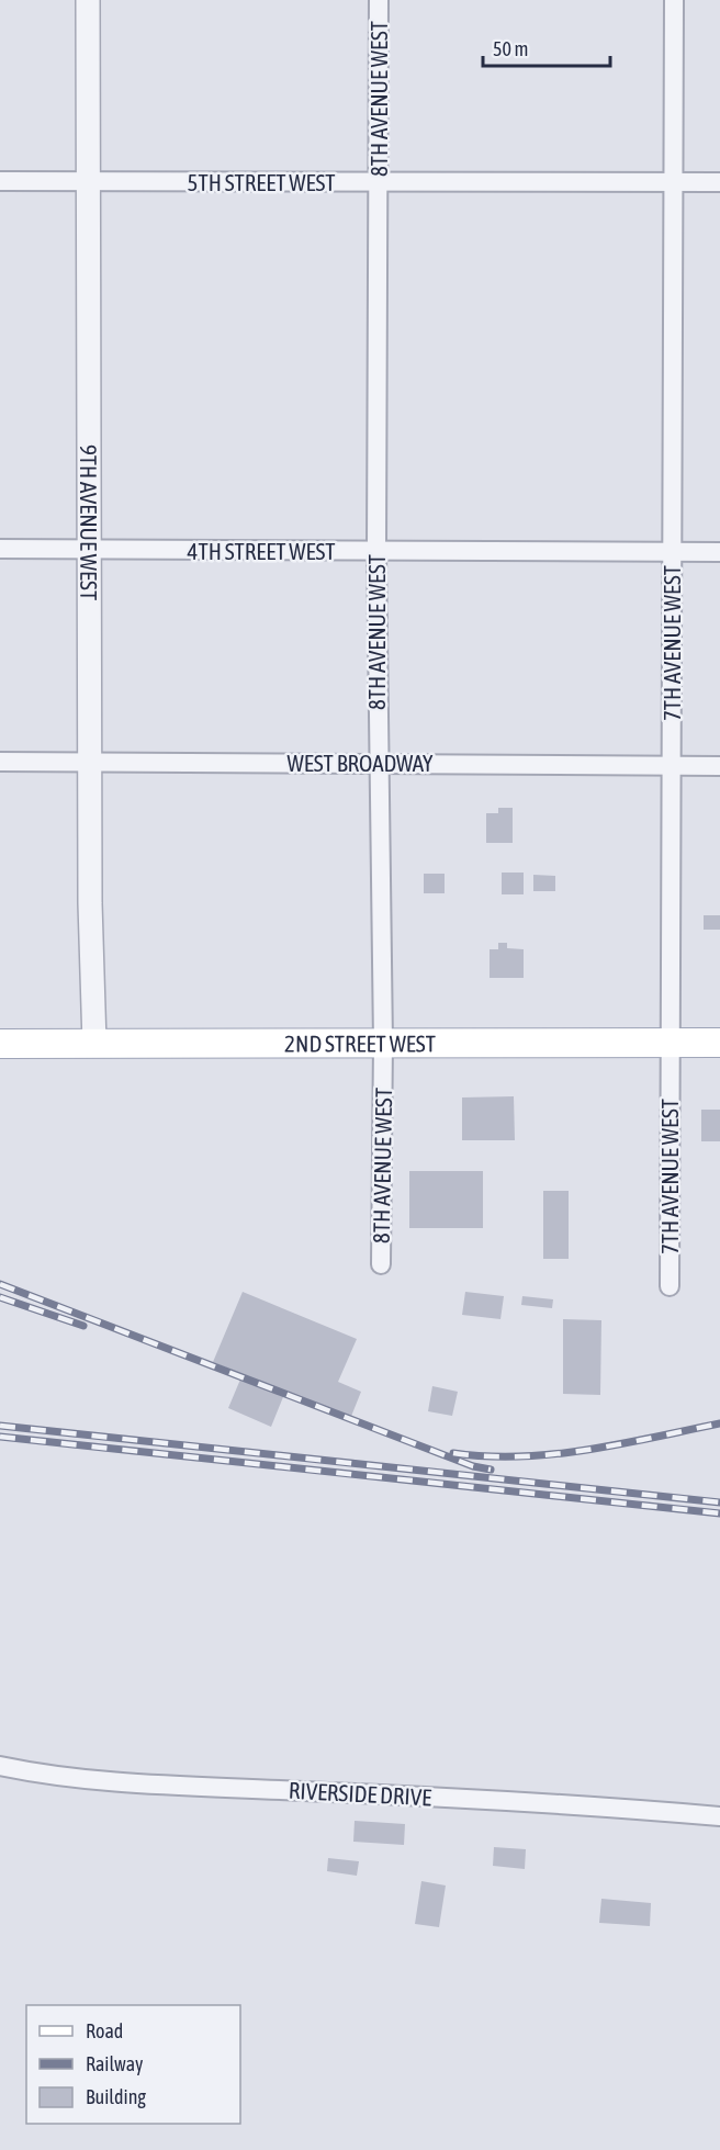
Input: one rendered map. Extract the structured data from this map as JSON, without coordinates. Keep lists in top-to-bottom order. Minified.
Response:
{"streets":{"main road":["2ND STREET WEST"],"street":["8TH AVENUE WEST","5TH STREET WEST","9TH AVENUE WEST","4TH STREET WEST","7TH AVENUE WEST","WEST BROADWAY","RIVERSIDE DRIVE"]},"crossings":[["8TH AVENUE WEST","5TH STREET WEST"],["8TH AVENUE WEST","4TH STREET WEST"],["8TH AVENUE WEST","WEST BROADWAY"],["8TH AVENUE WEST","2ND STREET WEST"],["5TH STREET WEST","9TH AVENUE WEST"],["5TH STREET WEST","7TH AVENUE WEST"],["9TH AVENUE WEST","4TH STREET WEST"],["9TH AVENUE WEST","WEST BROADWAY"],["9TH AVENUE WEST","2ND STREET WEST"],["4TH STREET WEST","7TH AVENUE WEST"],["7TH AVENUE WEST","WEST BROADWAY"],["7TH AVENUE WEST","2ND STREET WEST"]],"legend":["Road","Railway","Building"],"scale_bar":"50 m"}
